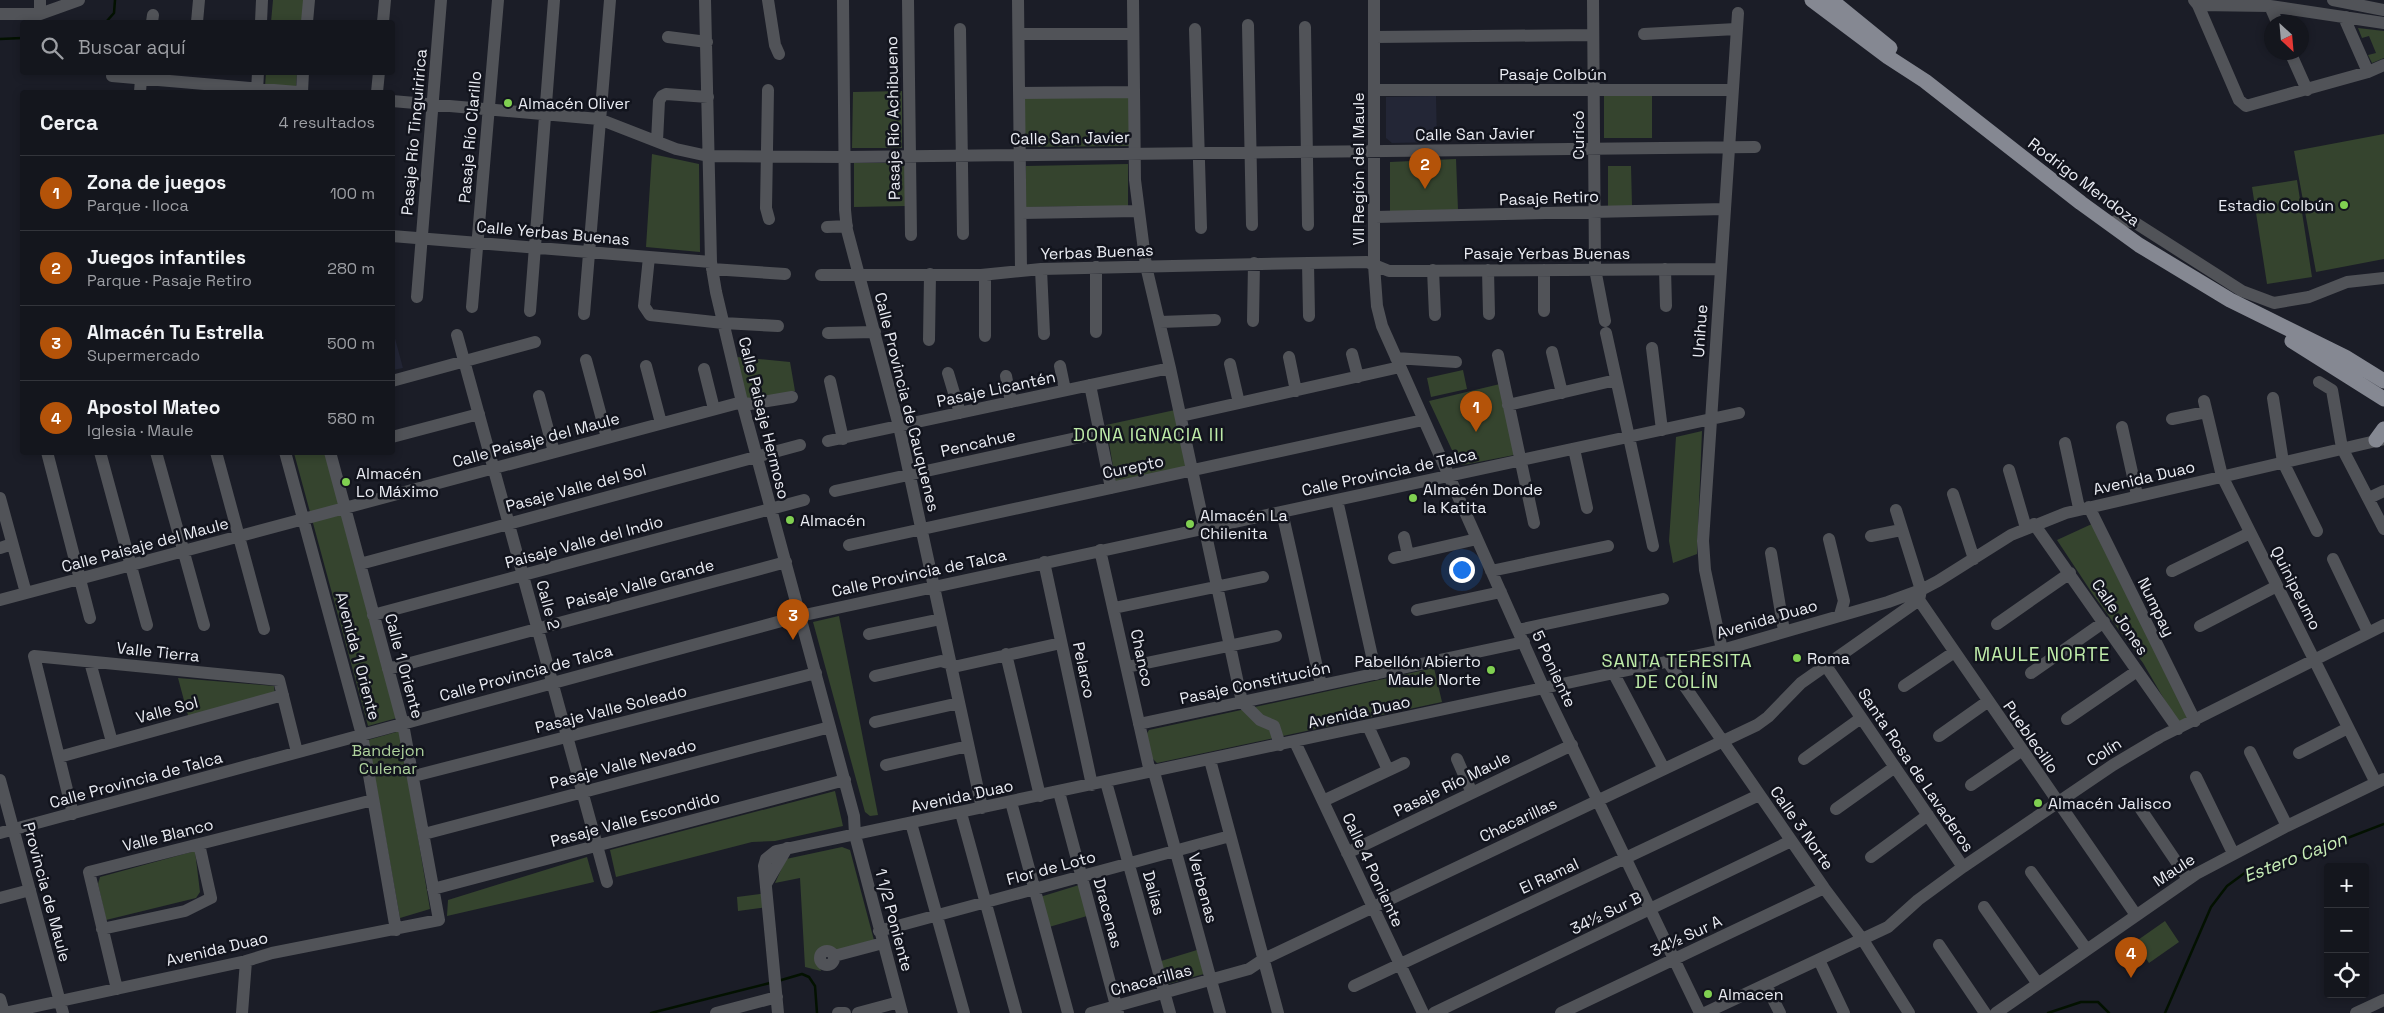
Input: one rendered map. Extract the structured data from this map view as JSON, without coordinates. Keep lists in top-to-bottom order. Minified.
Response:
{"streets":{"main road":["Rodrigo Mendoza"],"street":["Pasaje Colbún","Pasaje Río Achibueno","Pasaje Río Tinguiririca","Calle San Javier","Curicó","Pasaje Río Clarillo","VII Región del Maule","Pasaje Retiro","Calle Yerbas Buenas","Yerbas Buenas","Pasaje Yerbas Buenas","Unihue","Pasaje Licantén","Calle Provincia de Cauquenes","Calle Paisaje Hermoso","Calle Paisaje del Maule","Pencahue","Curepto","Calle Provincia de Talca","Avenida Duao","Pasaje Valle del Sol","Paisaje Valle del Indio","Paisaje Valle Grande","Quinipeumo","Calle 2","Numpay","Calle Jones","Valle Tierra","Avenida 1 Oriente","Chanco","Calle 1 Oriente","5 Poniente","Pelarco","Pasaje Constitución","Pasaje Valle Soleado","Valle Sol","Pueblecillo","Colín","Pasaje Valle Nevado","Santa Rosa de Lavaderos","Pasaje Río Maule","Pasaje Valle Escondido","Chacarillas","Calle 3 Norte","Valle Blanco","Flor de Loto","Calle 4 Poniente","Maule","El Ramal","Verbenas","Provincia de Maule","Dalias","Dracenas","34½ Sur B","1 1/2 Poniente","34½ Sur A"]},"crossings":[["Pasaje Colbún","Curicó"],["Pasaje Colbún","VII Región del Maule"],["Pasaje Colbún","Unihue"],["Pasaje Río Achibueno","Calle San Javier"],["Pasaje Río Tinguiririca","Calle San Javier"],["Pasaje Río Tinguiririca","Calle Yerbas Buenas"],["Calle San Javier","Curicó"],["Calle San Javier","Pasaje Río Clarillo"],["Calle San Javier","VII Región del Maule"],["Calle San Javier","Unihue"],["Calle San Javier","Calle Provincia de Cauquenes"],["Calle San Javier","Calle Paisaje Hermoso"],["Curicó","Pasaje Retiro"],["Curicó","Pasaje Yerbas Buenas"],["Curicó","Calle Provincia de Talca"],["Pasaje Río Clarillo","Calle Yerbas Buenas"],["VII Región del Maule","Pasaje Retiro"],["VII Región del Maule","Yerbas Buenas"],["VII Región del Maule","Pasaje Yerbas Buenas"],["VII Región del Maule","5 Poniente"],["Pasaje Retiro","Unihue"],["Calle Yerbas Buenas","Calle Paisaje Hermoso"],["Yerbas Buenas","Pasaje Yerbas Buenas"],["Yerbas Buenas","Calle Provincia de Cauquenes"],["Pasaje Yerbas Buenas","Unihue"],["Unihue","Calle Provincia de Talca"],["Unihue","Avenida Duao"],["Pasaje Licantén","Calle Provincia de Cauquenes"],["Calle Provincia de Cauquenes","Pencahue"],["Calle Provincia de Cauquenes","Curepto"],["Calle Provincia de Cauquenes","Calle Provincia de Talca"],["Calle Provincia de Cauquenes","Avenida Duao"],["Calle Paisaje Hermoso","Calle Paisaje del Maule"],["Calle Paisaje Hermoso","Calle Provincia de Talca"],["Calle Paisaje Hermoso","Avenida Duao"],["Calle Paisaje Hermoso","Pasaje Valle del Sol"],["Calle Paisaje Hermoso","Paisaje Valle del Indio"],["Calle Paisaje Hermoso","Paisaje Valle Grande"],["Calle Paisaje Hermoso","Pasaje Valle Soleado"],["Calle Paisaje Hermoso","Pasaje Valle Nevado"],["Calle Paisaje Hermoso","Pasaje Valle Escondido"],["Calle Paisaje Hermoso","1 1/2 Poniente"],["Calle Paisaje del Maule","Calle 2"],["Calle Paisaje del Maule","Avenida 1 Oriente"],["Calle Paisaje del Maule","Calle 1 Oriente"],["Curepto","5 Poniente"],["Calle Provincia de Talca","Calle 2"],["Calle Provincia de Talca","Avenida 1 Oriente"],["Calle Provincia de Talca","Chanco"],["Calle Provincia de Talca","Calle 1 Oriente"],["Calle Provincia de Talca","5 Poniente"],["Calle Provincia de Talca","Pelarco"],["Calle Provincia de Talca","Provincia de Maule"],["Avenida Duao","Quinipeumo"],["Avenida Duao","Numpay"],["Avenida Duao","Calle Jones"],["Avenida Duao","Avenida 1 Oriente"],["Avenida Duao","Chanco"],["Avenida Duao","Calle 1 Oriente"],["Avenida Duao","5 Poniente"],["Avenida Duao","Pelarco"],["Avenida Duao","Pueblecillo"],["Avenida Duao","Chacarillas"],["Avenida Duao","Calle 3 Norte"],["Avenida Duao","Valle Blanco"],["Avenida Duao","Calle 4 Poniente"],["Avenida Duao","Verbenas"],["Avenida Duao","Provincia de Maule"],["Avenida Duao","Dalias"],["Avenida Duao","Dracenas"],["Avenida Duao","1 1/2 Poniente"],["Pasaje Valle del Sol","Calle 2"],["Pasaje Valle del Sol","Calle 1 Oriente"],["Paisaje Valle del Indio","Calle 2"],["Paisaje Valle del Indio","Calle 1 Oriente"],["Paisaje Valle Grande","Calle 2"],["Paisaje Valle Grande","Calle 1 Oriente"],["Quinipeumo","Colín"],["Quinipeumo","Maule"],["Calle 2","Pasaje Valle Soleado"],["Calle 2","Pasaje Valle Nevado"],["Calle 2","Pasaje Valle Escondido"],["Numpay","Colín"],["Calle Jones","Colín"],["Valle Tierra","Valle Sol"],["Avenida 1 Oriente","Valle Blanco"],["Chanco","Pasaje Constitución"],["Chanco","Verbenas"],["Calle 1 Oriente","Pasaje Valle Soleado"],["Calle 1 Oriente","Pasaje Valle Nevado"],["Calle 1 Oriente","Pasaje Valle Escondido"],["5 Poniente","Pasaje Constitución"],["5 Poniente","Pasaje Río Maule"],["5 Poniente","Chacarillas"],["5 Poniente","El Ramal"],["5 Poniente","34½ Sur B"],["5 Poniente","34½ Sur A"],["Pueblecillo","Colín"],["Pueblecillo","Chacarillas"],["Pueblecillo","Maule"],["Colín","Santa Rosa de Lavaderos"],["Colín","Calle 3 Norte"],["Santa Rosa de Lavaderos","Chacarillas"],["Pasaje Río Maule","Calle 4 Poniente"],["Chacarillas","Calle 3 Norte"],["Chacarillas","Calle 4 Poniente"],["Chacarillas","Verbenas"],["Chacarillas","Dalias"],["Chacarillas","Dracenas"],["Calle 3 Norte","El Ramal"],["Calle 3 Norte","34½ Sur B"],["Calle 3 Norte","34½ Sur A"],["Flor de Loto","Verbenas"],["Flor de Loto","Dalias"],["Flor de Loto","Dracenas"],["Flor de Loto","1 1/2 Poniente"],["Calle 4 Poniente","El Ramal"]],"districts":["DONA IGNACIA III","MAULE NORTE","SANTA TERESITA DE COLÍN"],"water":["Estero Cajon"],"parks":["Bandejon Culenar"],"places":["Almacén Oliver","Estadio Colbún","Almacén Lo Máximo","Almacén Donde la Katita","Almacén","Almacén La Chilenita","Roma","Pabellón Abierto Maule Norte","Almacén Jalisco","Almacen"],"north":"bottom right","page":{"search":"Buscar aquí","heading":["Cerca","4 resultados"],"pins":["2","1","3","4"],"list":[{"mark":"1","name":"Zona de juegos","note":"Parque · Iloca","value":"100 m"},{"mark":"2","name":"Juegos infantiles","note":"Parque · Pasaje Retiro","value":"280 m"},{"mark":"3","name":"Almacén Tu Estrella","note":"Supermercado","value":"500 m"},{"mark":"4","name":"Apostol Mateo","note":"Iglesia · Maule","value":"580 m"}],"map_buttons":["+","−"]}}
